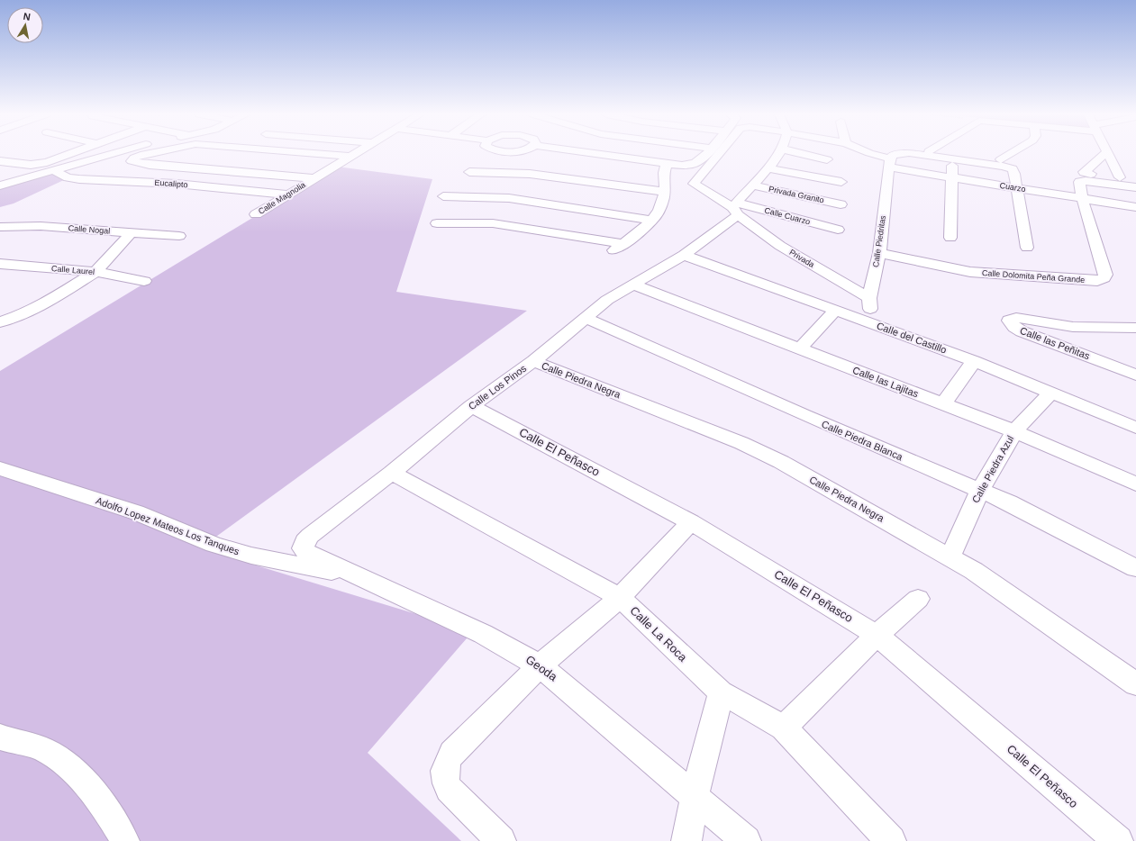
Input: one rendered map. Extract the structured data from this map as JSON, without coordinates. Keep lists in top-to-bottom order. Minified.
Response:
{"streets":{"street":["Eucalipto","Cuarzo","Privada Granito","Calle Magnolia","Calle Cuarzo","Calle Nogal","Calle Piedritas","Privada","Calle Laurel","Calle Dolomita Peña Grande","Calle del Castillo","Calle las Peñitas","Calle Piedra Negra","Calle las Lajitas","Calle Los Pinos","Calle Piedra Blanca","Calle El Peñasco","Calle Piedra Azul","Adolfo Lopez Mateos Los Tanques","Calle La Roca","Geoda"]},"crossings":[["Eucalipto","Calle Magnolia"],["Cuarzo","Calle Piedritas"],["Cuarzo","Calle Dolomita Peña Grande"],["Privada Granito","Calle Los Pinos"],["Calle Cuarzo","Privada"],["Calle Cuarzo","Calle Los Pinos"],["Calle Piedritas","Privada"],["Calle Piedritas","Calle Dolomita Peña Grande"],["Calle Piedritas","Calle del Castillo"],["Privada","Calle Los Pinos"],["Calle del Castillo","Calle Los Pinos"],["Calle del Castillo","Calle Piedra Azul"],["Calle Piedra Negra","Calle Los Pinos"],["Calle Piedra Negra","Calle Piedra Azul"],["Calle las Lajitas","Calle Los Pinos"],["Calle las Lajitas","Calle Piedra Azul"],["Calle Los Pinos","Calle Piedra Blanca"],["Calle Los Pinos","Calle El Peñasco"],["Calle Los Pinos","Calle La Roca"],["Calle Los Pinos","Geoda"],["Calle Piedra Blanca","Calle Piedra Azul"],["Adolfo Lopez Mateos Los Tanques","Geoda"]],"north":"top"}
